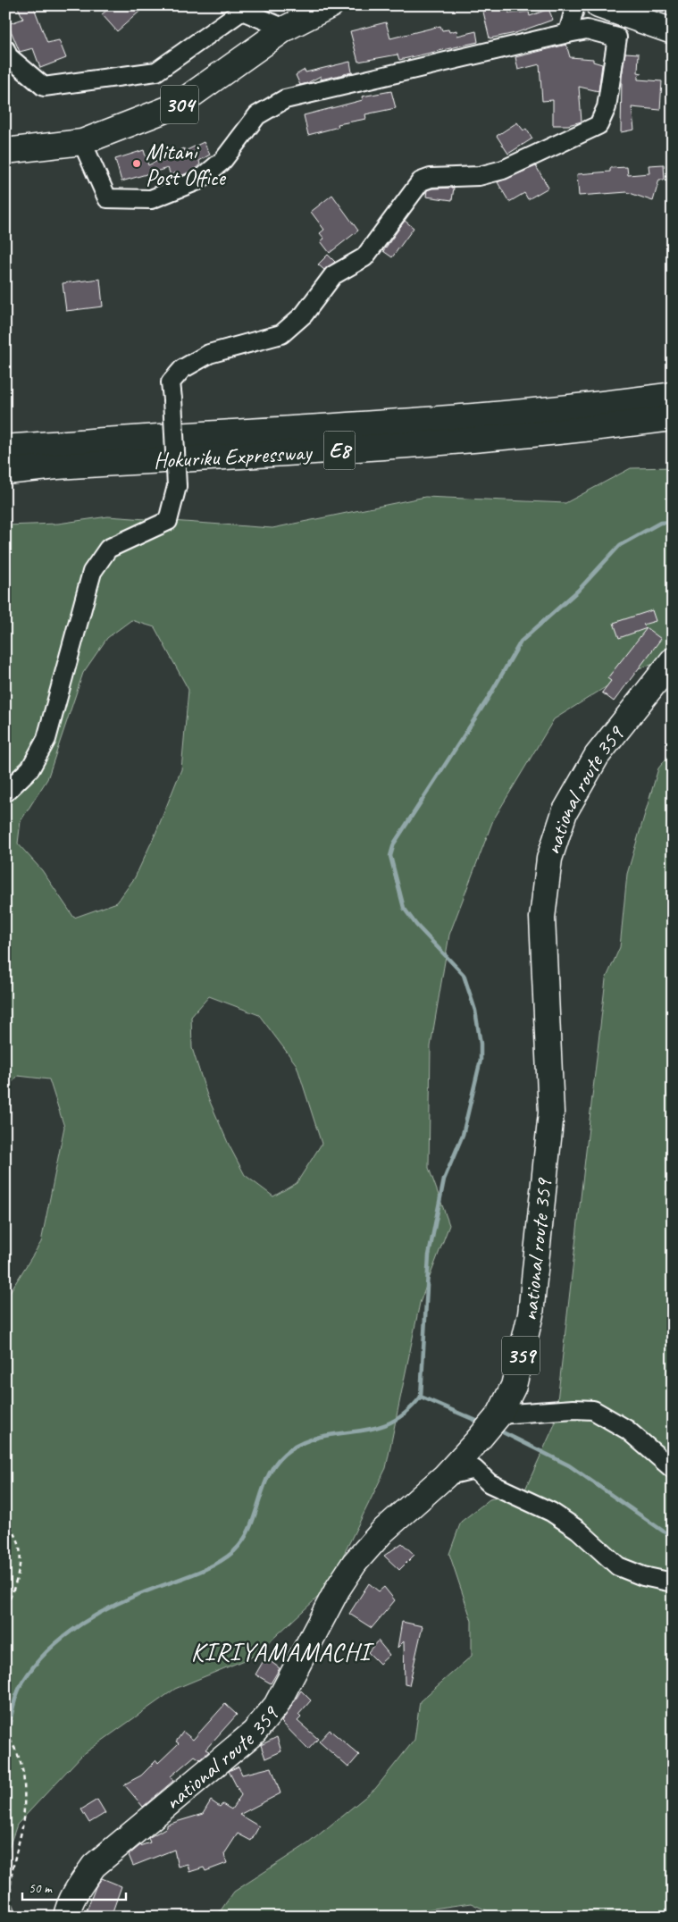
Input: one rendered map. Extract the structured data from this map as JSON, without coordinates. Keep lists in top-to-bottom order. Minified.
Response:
{"streets":{"highway":["304","E8","Hokuriku Expressway","national route 359","359"]},"districts":["KIRIYAMAMACHI"],"places":["Mitani Post Office"],"scale_bar":"50 m"}
